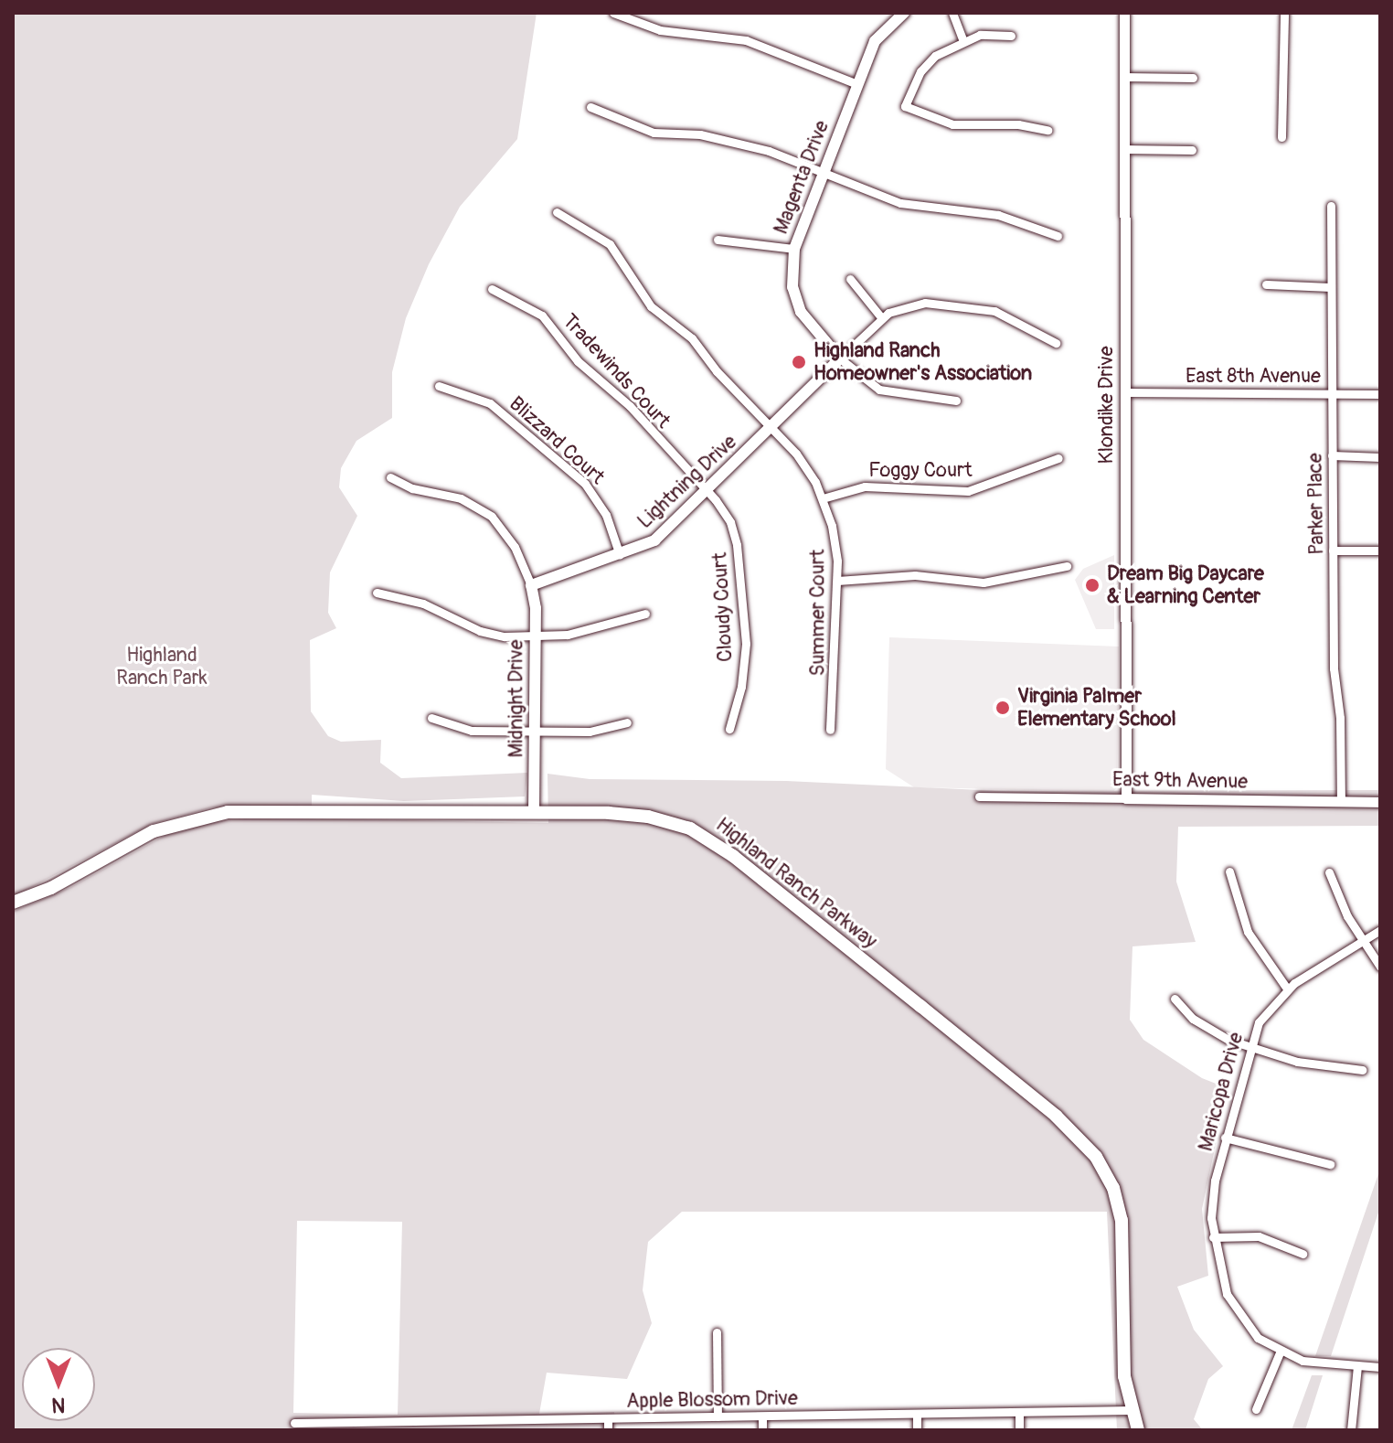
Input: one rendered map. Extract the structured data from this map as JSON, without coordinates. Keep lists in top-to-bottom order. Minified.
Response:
{"streets":{"main road":["Magenta Drive","Lightning Drive","Midnight Drive","Highland Ranch Parkway"],"street":["Tradewinds Court","East 8th Avenue","Klondike Drive","Blizzard Court","Foggy Court","Parker Place","Cloudy Court","Summer Court","East 9th Avenue","Maricopa Drive","Apple Blossom Drive"]},"crossings":[["Magenta Drive","Lightning Drive"],["Tradewinds Court","Lightning Drive"],["Tradewinds Court","Cloudy Court"],["East 8th Avenue","Klondike Drive"],["East 8th Avenue","Parker Place"],["Klondike Drive","East 9th Avenue"],["Blizzard Court","Lightning Drive"],["Foggy Court","Summer Court"],["Lightning Drive","Cloudy Court"],["Lightning Drive","Summer Court"],["Lightning Drive","Midnight Drive"],["Parker Place","East 9th Avenue"],["Midnight Drive","Highland Ranch Parkway"],["Highland Ranch Parkway","Apple Blossom Drive"]],"parks":["Highland Ranch Park"],"places":["Highland Ranch Homeowner's Association","Dream Big Daycare & Learning Center","Virginia Palmer Elementary School"],"north":"bottom"}
